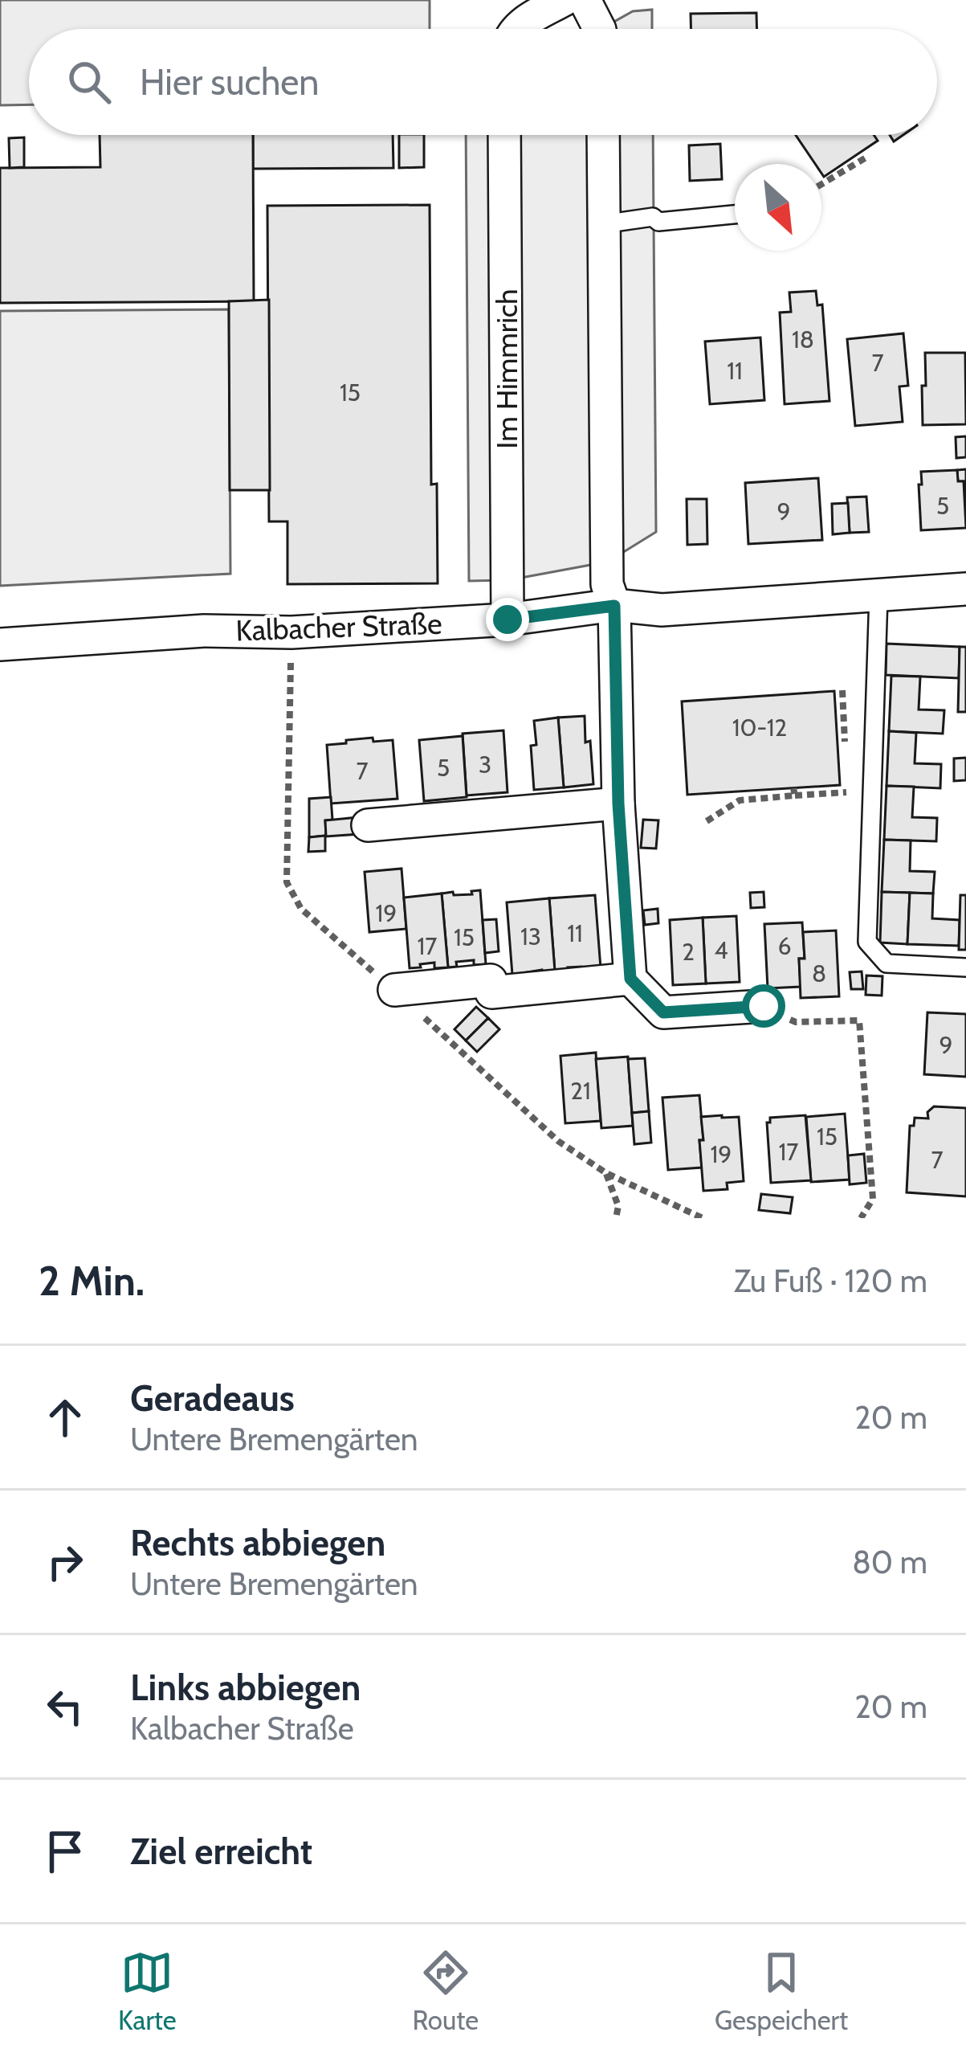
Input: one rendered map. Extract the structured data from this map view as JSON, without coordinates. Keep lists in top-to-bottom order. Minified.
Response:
{"streets":{"street":["Im Himmrich","Kalbacher Straße"]},"crossings":[["Im Himmrich","Kalbacher Straße"]],"house_numbers":["18","7","11","15","5","9","10-12","3","5","7","19","11","13","15","17","6","4","2","8","9","21","15","17","19","7"],"north":"bottom right","page":{"search":"Hier suchen","heading":["2 Min.","Zu Fuß · 120 m"],"list":[["Geradeaus","Untere Bremengärten","20 m"],["Rechts abbiegen","Untere Bremengärten","80 m"],["Links abbiegen","Kalbacher Straße","20 m"],"Ziel erreicht"],"nav":["Karte","Route","Gespeichert"]}}
